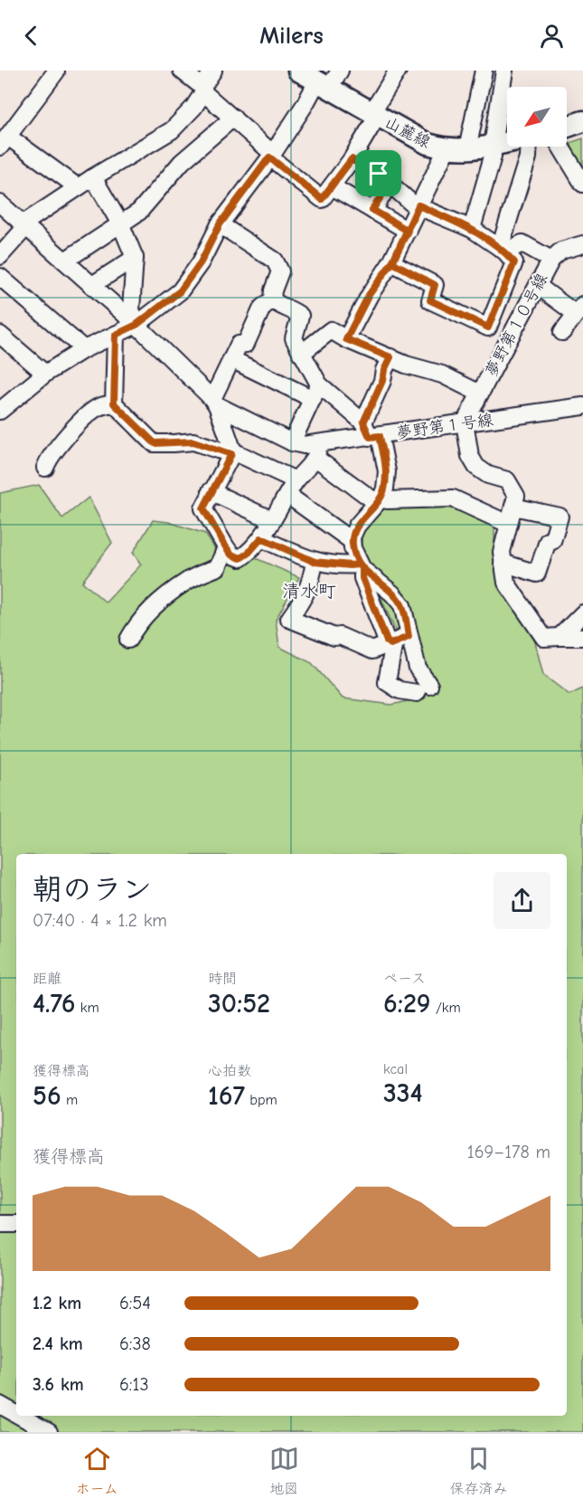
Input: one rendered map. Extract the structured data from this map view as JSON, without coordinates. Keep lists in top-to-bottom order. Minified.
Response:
{"streets":{"main road":["山麓線"],"street":["夢野第１０号線","夢野第１号線"]},"crossings":[["夢野第１０号線","夢野第１号線"]],"districts":["清水町"],"north":"bottom left","page":{"header":"Milers","heading":["朝のラン","07:40 · 4 × 1.2 km"],"stats":[["距離","4.76 km"],["時間","30:52"],["ペース","6:29 /km"],["獲得標高","56 m"],["心拍数","167 bpm"],["kcal","334"]],"chart":["獲得標高","169–178 m"],"list":[{"name":"1.2 km","note":"6:54"},{"name":"2.4 km","note":"6:38"},{"name":"3.6 km","note":"6:13"}],"tabs":["ホーム","地図","保存済み"]}}
